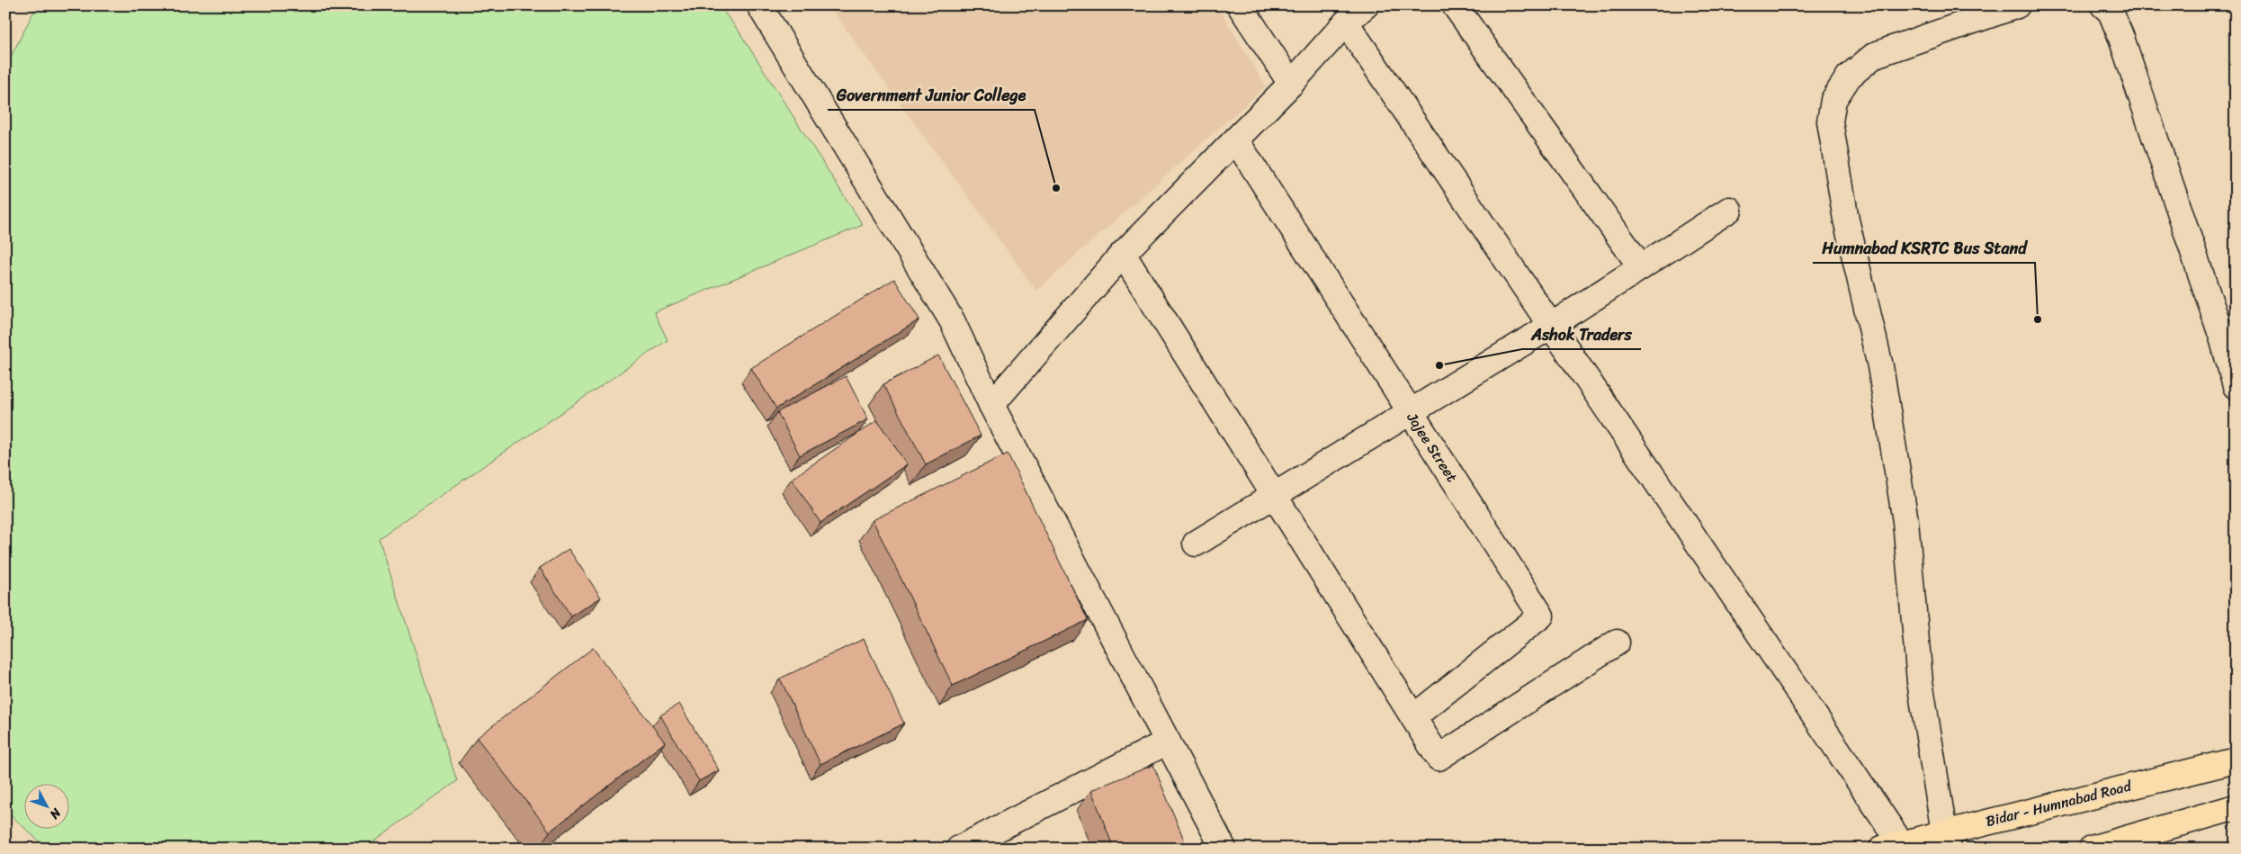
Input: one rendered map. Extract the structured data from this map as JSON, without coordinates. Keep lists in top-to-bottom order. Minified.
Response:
{"streets":{"main road":["Bidar - Humnabad Road"],"street":["Jajee Street"]},"places":["Government Junior College","Humnabad KSRTC Bus Stand","Ashok Traders"],"north":"bottom right"}
